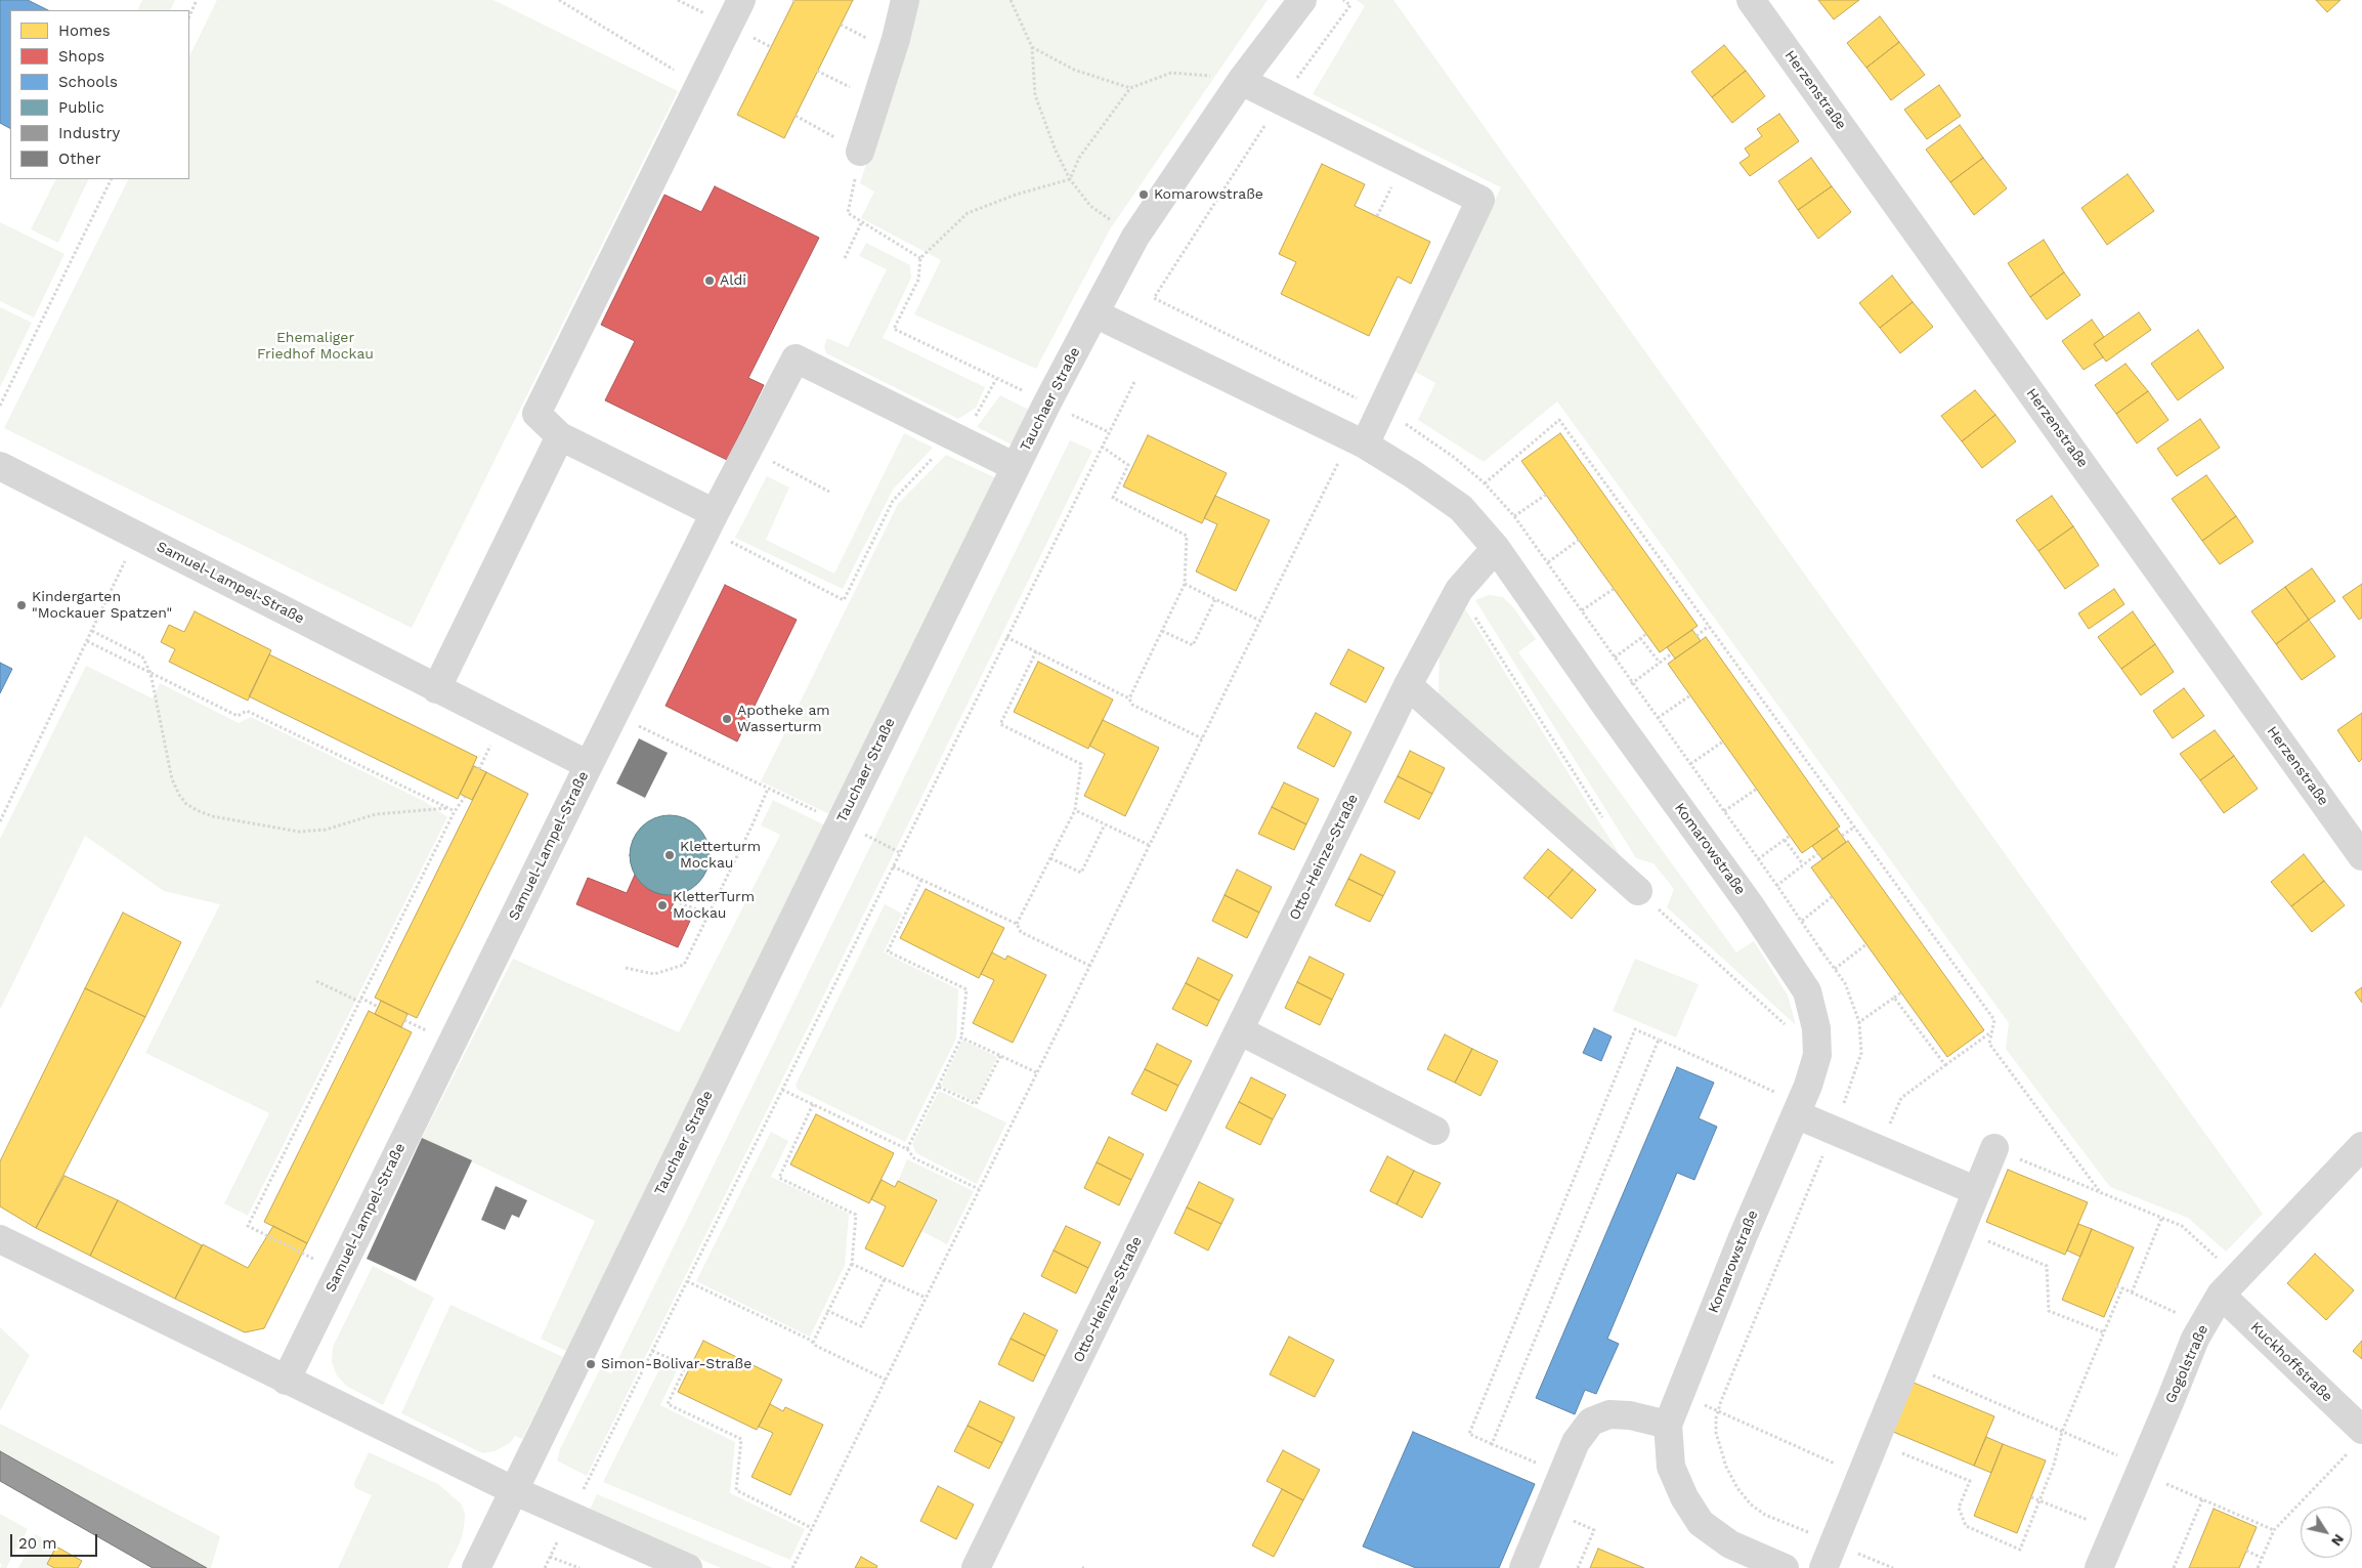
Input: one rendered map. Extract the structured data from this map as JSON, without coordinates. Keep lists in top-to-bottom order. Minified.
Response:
{"streets":{"street":["Herzenstraße","Tauchaer Straße","Samuel-Lampel-Straße","Komarowstraße","Otto-Heinze-Straße","Kuckhoffstraße","Gogolstraße"]},"crossings":[["Tauchaer Straße","Komarowstraße"],["Komarowstraße","Otto-Heinze-Straße"],["Kuckhoffstraße","Gogolstraße"]],"parks":["Ehemaliger Friedhof Mockau"],"places":["Komarowstraße","Aldi","Kindergarten \"Mockauer Spatzen\"","Apotheke am Wasserturm","Kletterturm Mockau","KletterTurm Mockau","Simon-Bolivar-Straße"],"legend":["Homes","Shops","Schools","Public","Industry","Other"],"scale_bar":"20 m","north":"bottom right"}
